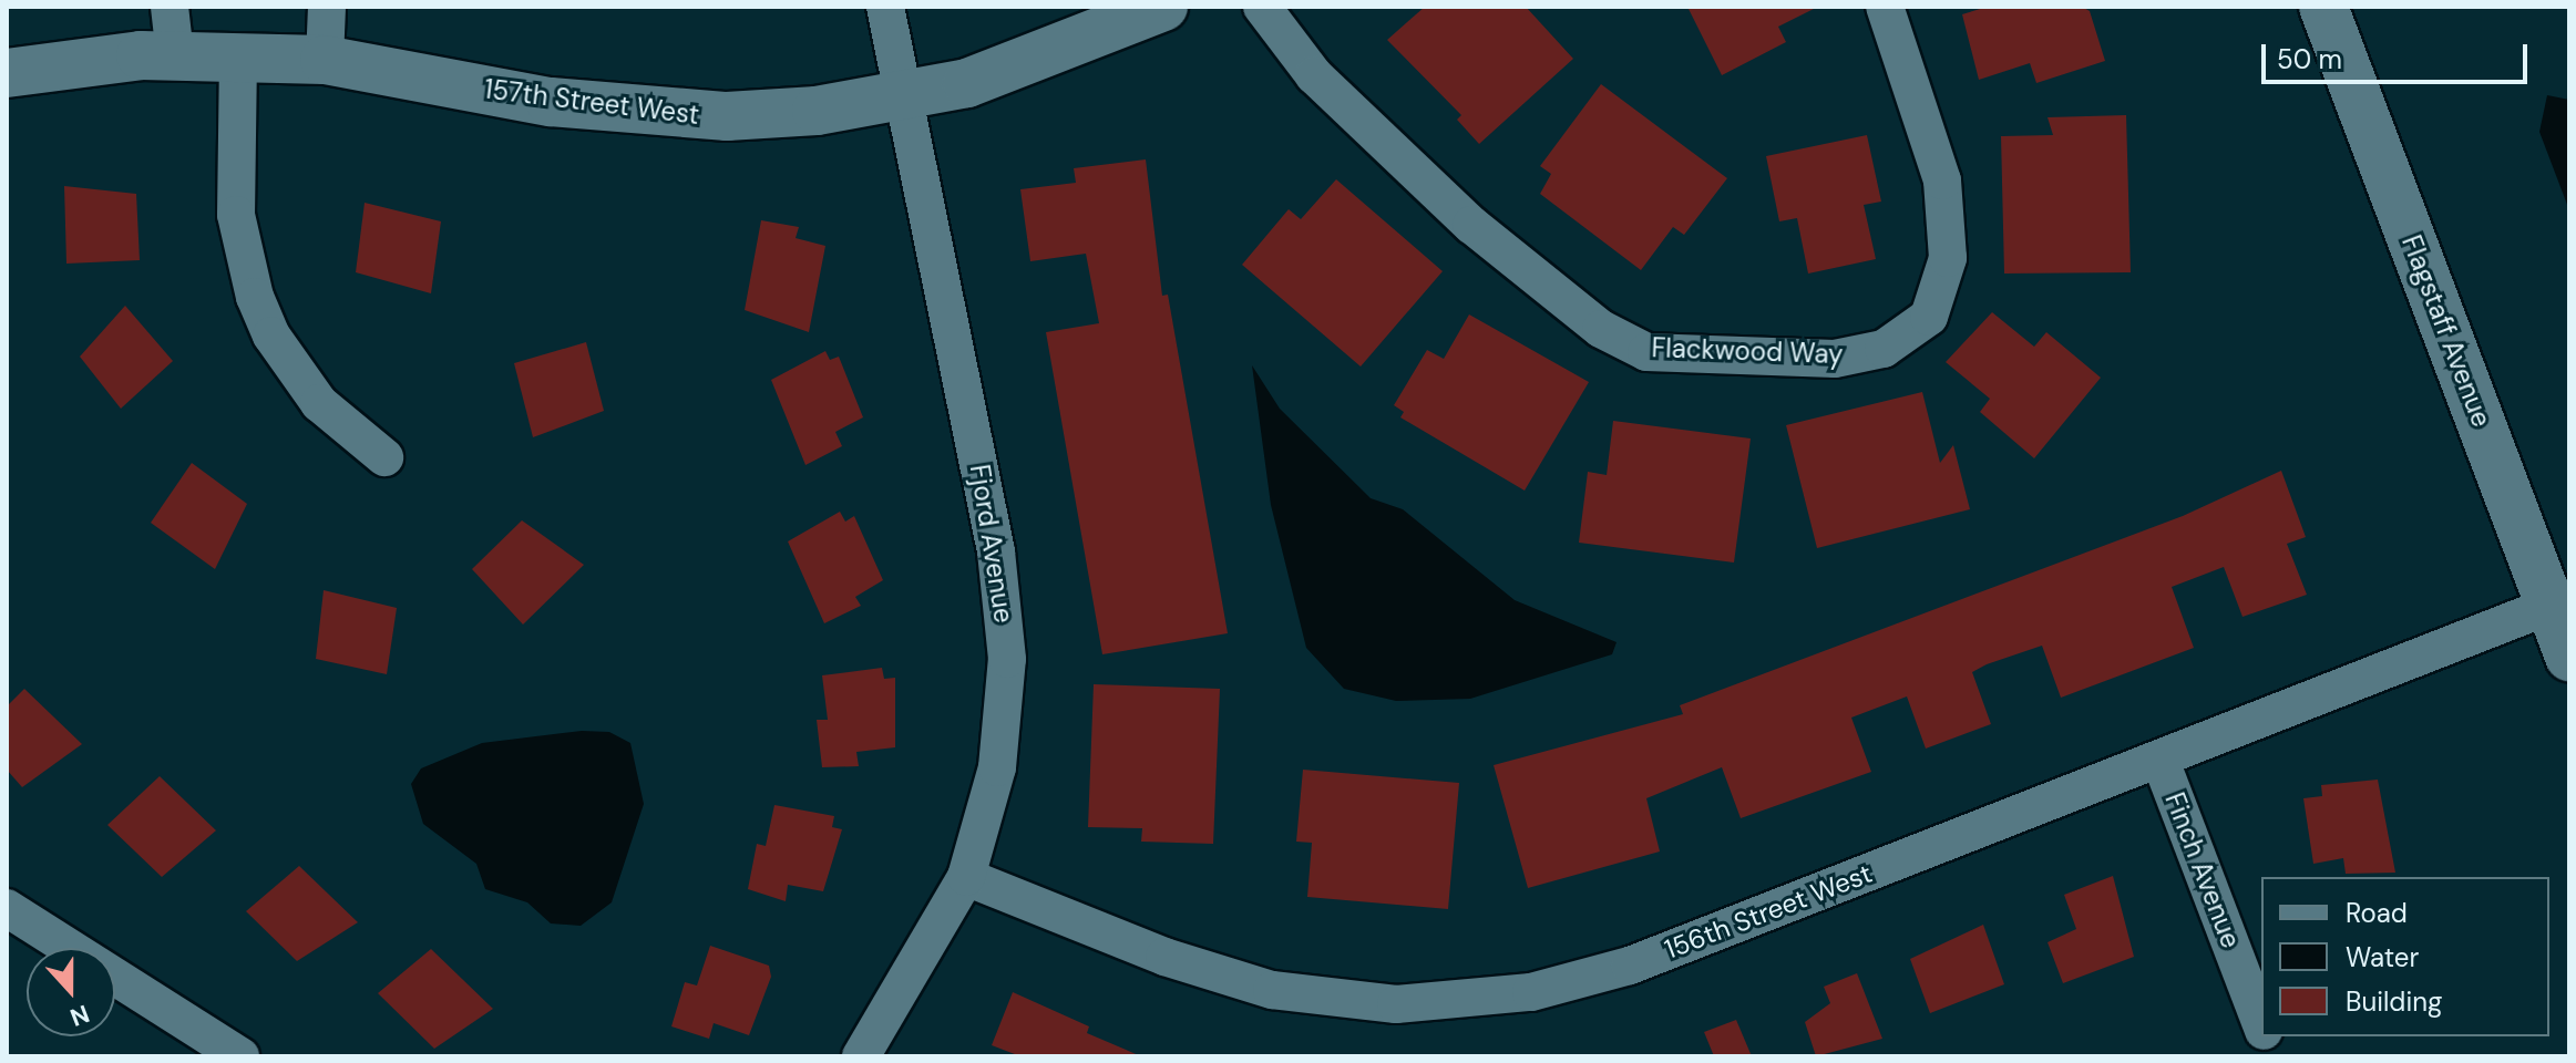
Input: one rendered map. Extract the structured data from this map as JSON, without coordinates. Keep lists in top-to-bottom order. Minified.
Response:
{"streets":{"street":["157th Street West","Flagstaff Avenue","Flackwood Way","Fjord Avenue","Finch Avenue","156th Street West"]},"crossings":[["157th Street West","Fjord Avenue"],["Flagstaff Avenue","156th Street West"],["Fjord Avenue","156th Street West"],["Finch Avenue","156th Street West"]],"legend":["Road","Water","Building"],"scale_bar":"50 m","north":"bottom"}
